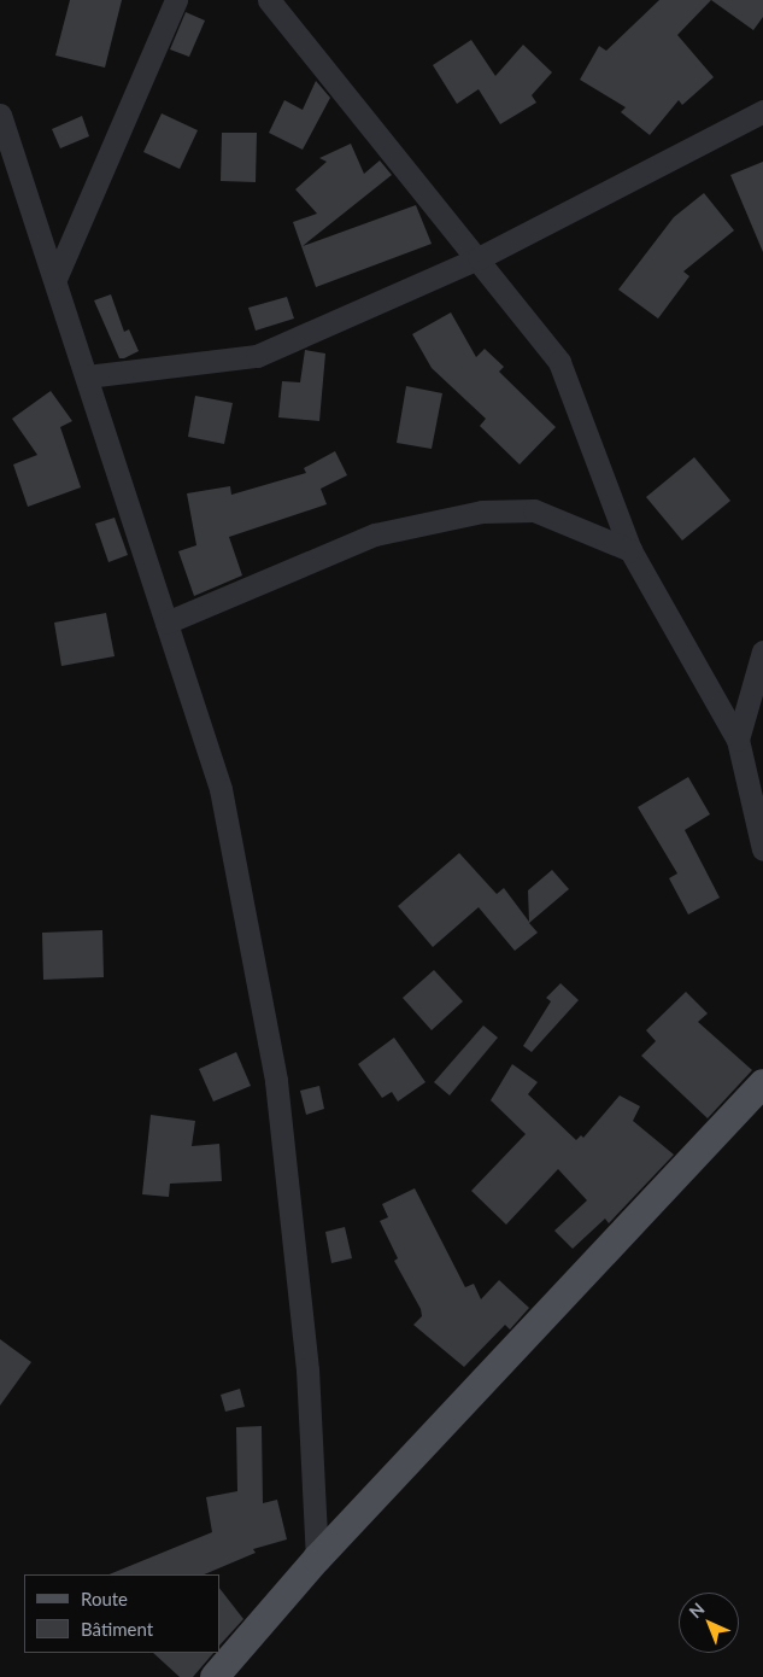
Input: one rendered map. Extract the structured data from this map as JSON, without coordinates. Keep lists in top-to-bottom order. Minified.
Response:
{"legend":["Route","Bâtiment"],"north":"top left"}
